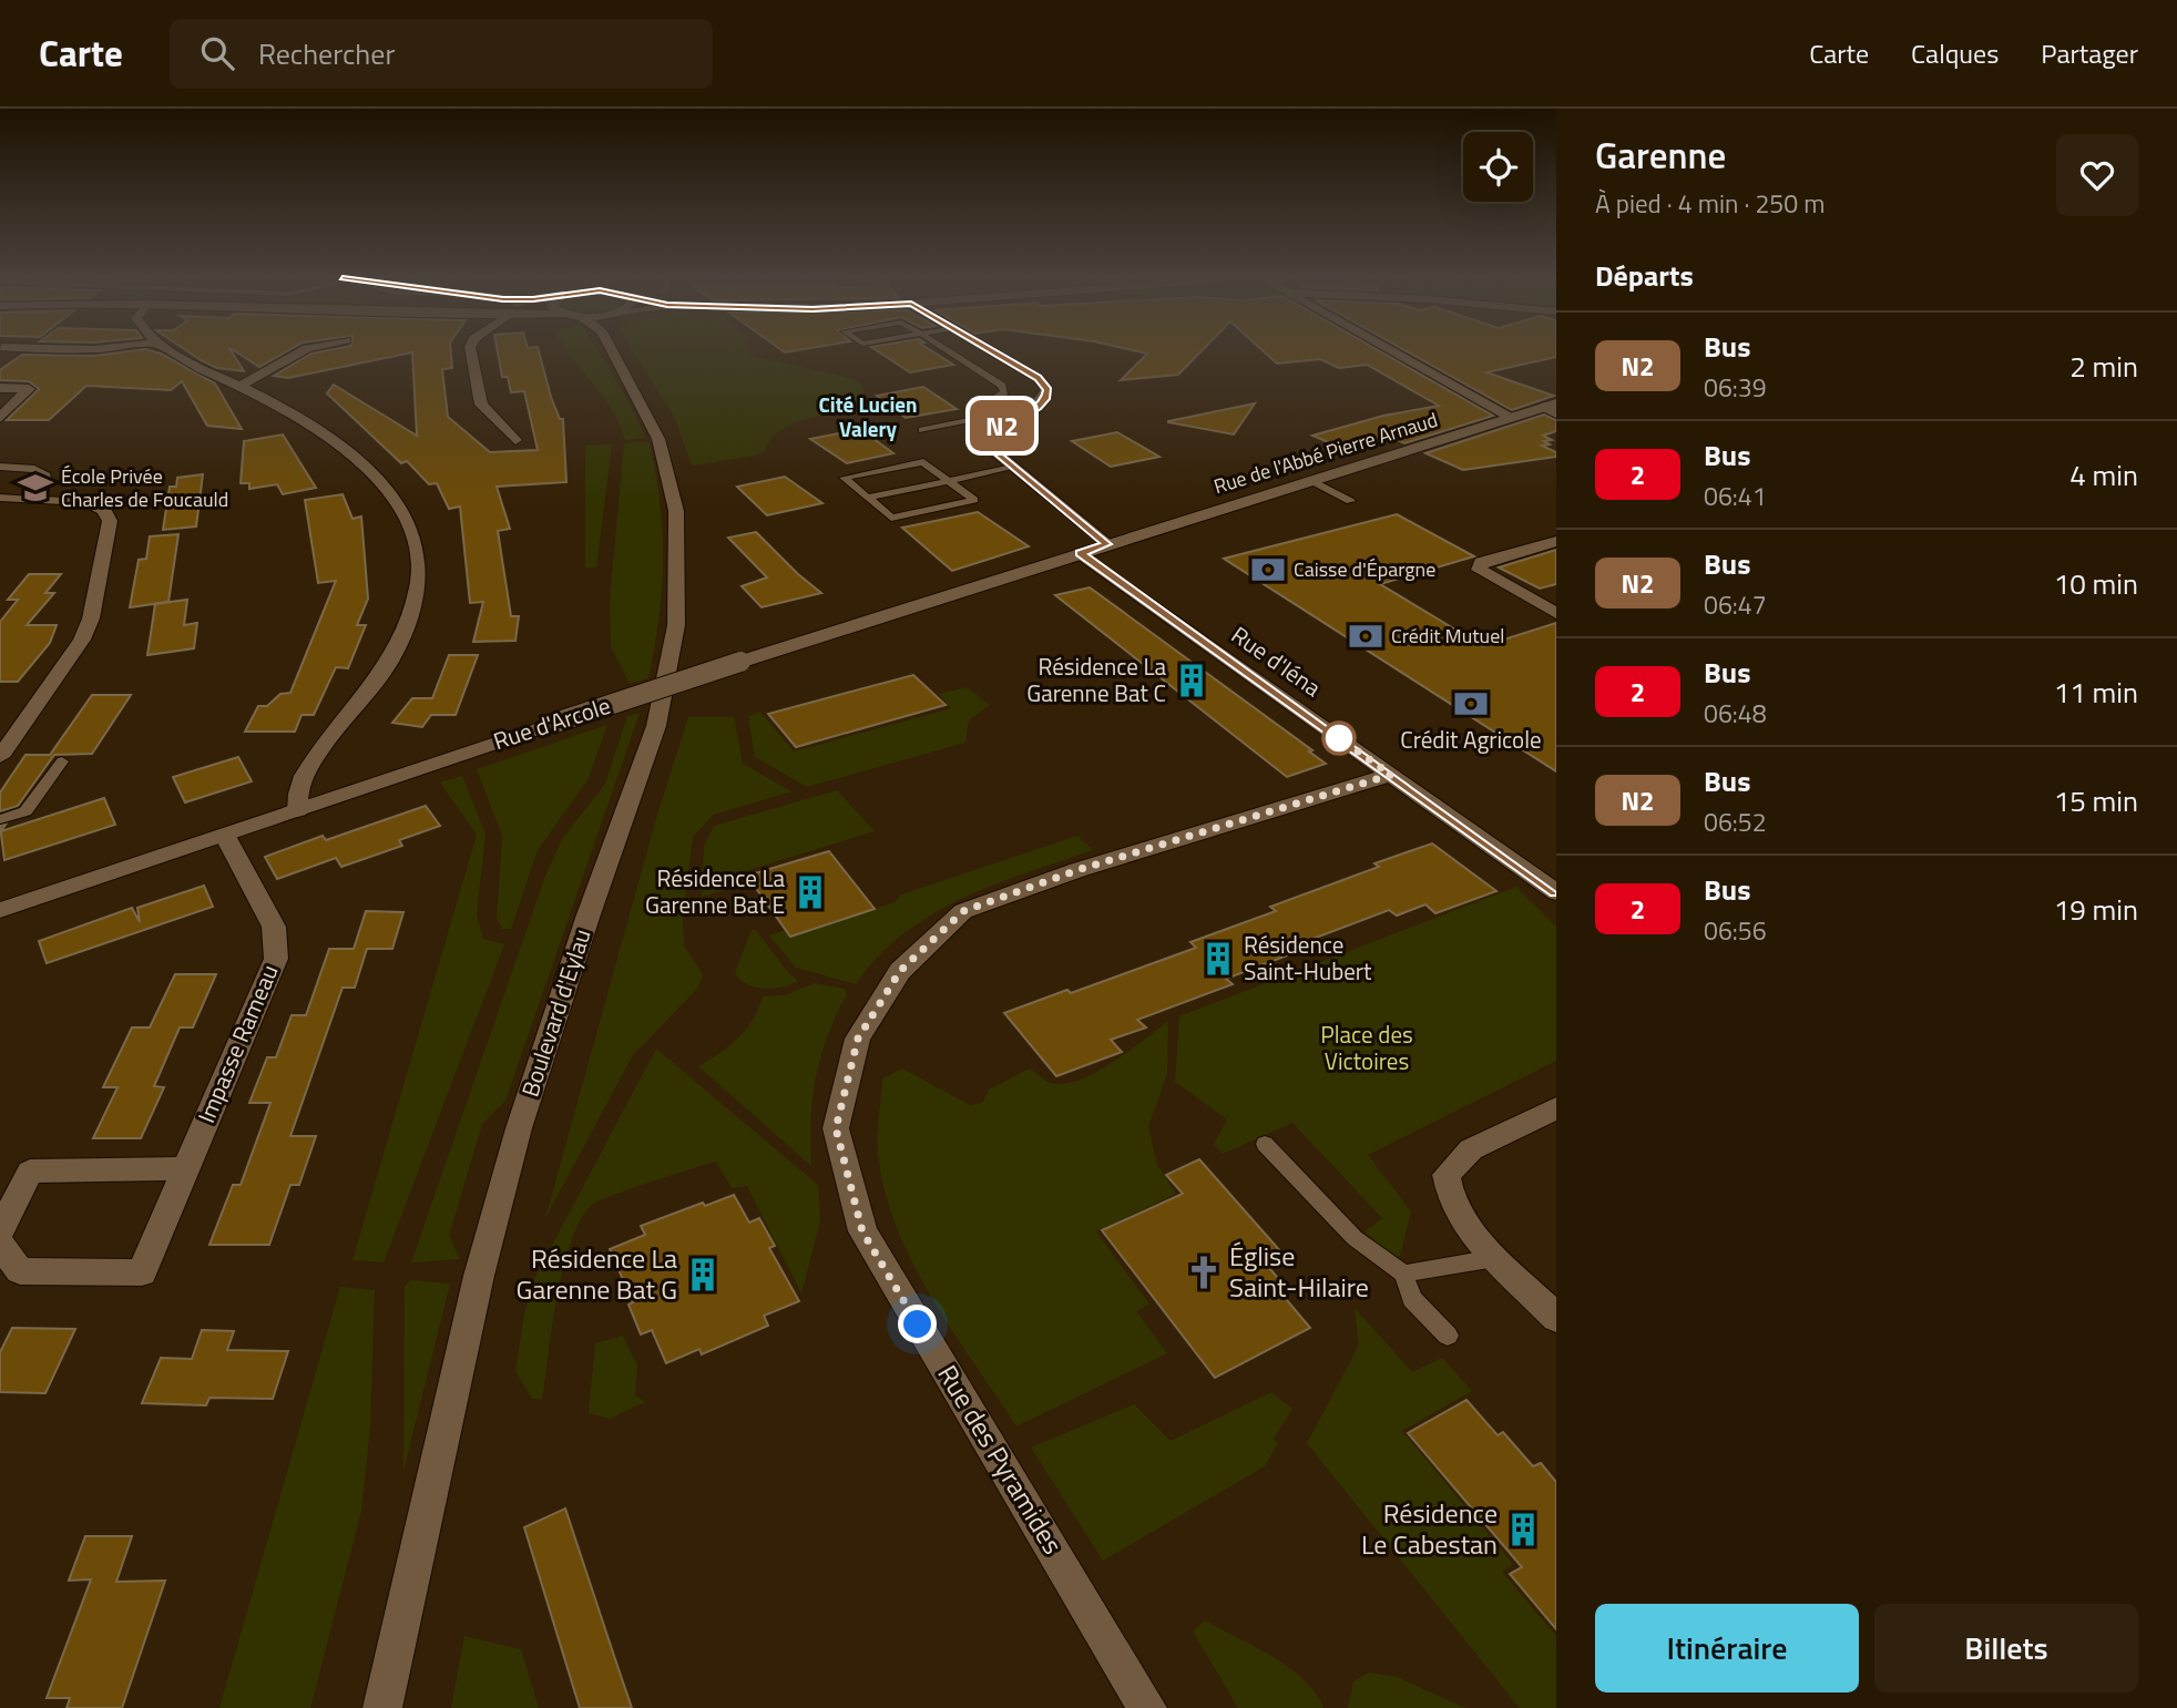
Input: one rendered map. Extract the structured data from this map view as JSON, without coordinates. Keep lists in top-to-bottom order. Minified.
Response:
{"streets":{"street":["Rue de l'Abbé Pierre Arnaud","Rue d'Iéna","Rue d'Arcole","Boulevard d'Eylau","Impasse Rameau","Rue des Pyramides"]},"crossings":[["Rue de l'Abbé Pierre Arnaud","Rue d'Arcole"],["Rue d'Iéna","Rue d'Arcole"],["Rue d'Iéna","Rue des Pyramides"],["Rue d'Arcole","Impasse Rameau"]],"districts":["Cité Lucien Valery"],"parks":["Place des Victoires"],"places":{"school or university":["École Privée Charles de Foucauld"],"bank":["Caisse d'Épargne","Crédit Mutuel","Crédit Agricole"],"building":["Résidence La Garenne Bat C","Résidence La Garenne Bat E","Résidence Saint-Hubert","Résidence La Garenne Bat G","Résidence Le Cabestan"],"church":["Église Saint-Hilaire"]},"lines":["bus line N2"],"page":{"header":"Carte","search":"Rechercher","nav":["Carte","Calques","Partager"],"on_map":"N2","heading":[["Garenne","À pied · 4 min · 250 m"],"Départs"],"list":[{"mark":"N2","name":"Bus","note":"06:39","value":"2 min"},{"mark":"2","name":"Bus","note":"06:41","value":"4 min"},{"mark":"N2","name":"Bus","note":"06:47","value":"10 min"},{"mark":"2","name":"Bus","note":"06:48","value":"11 min"},{"mark":"N2","name":"Bus","note":"06:52","value":"15 min"},{"mark":"2","name":"Bus","note":"06:56","value":"19 min"}],"buttons":["Itinéraire","Billets"]}}
